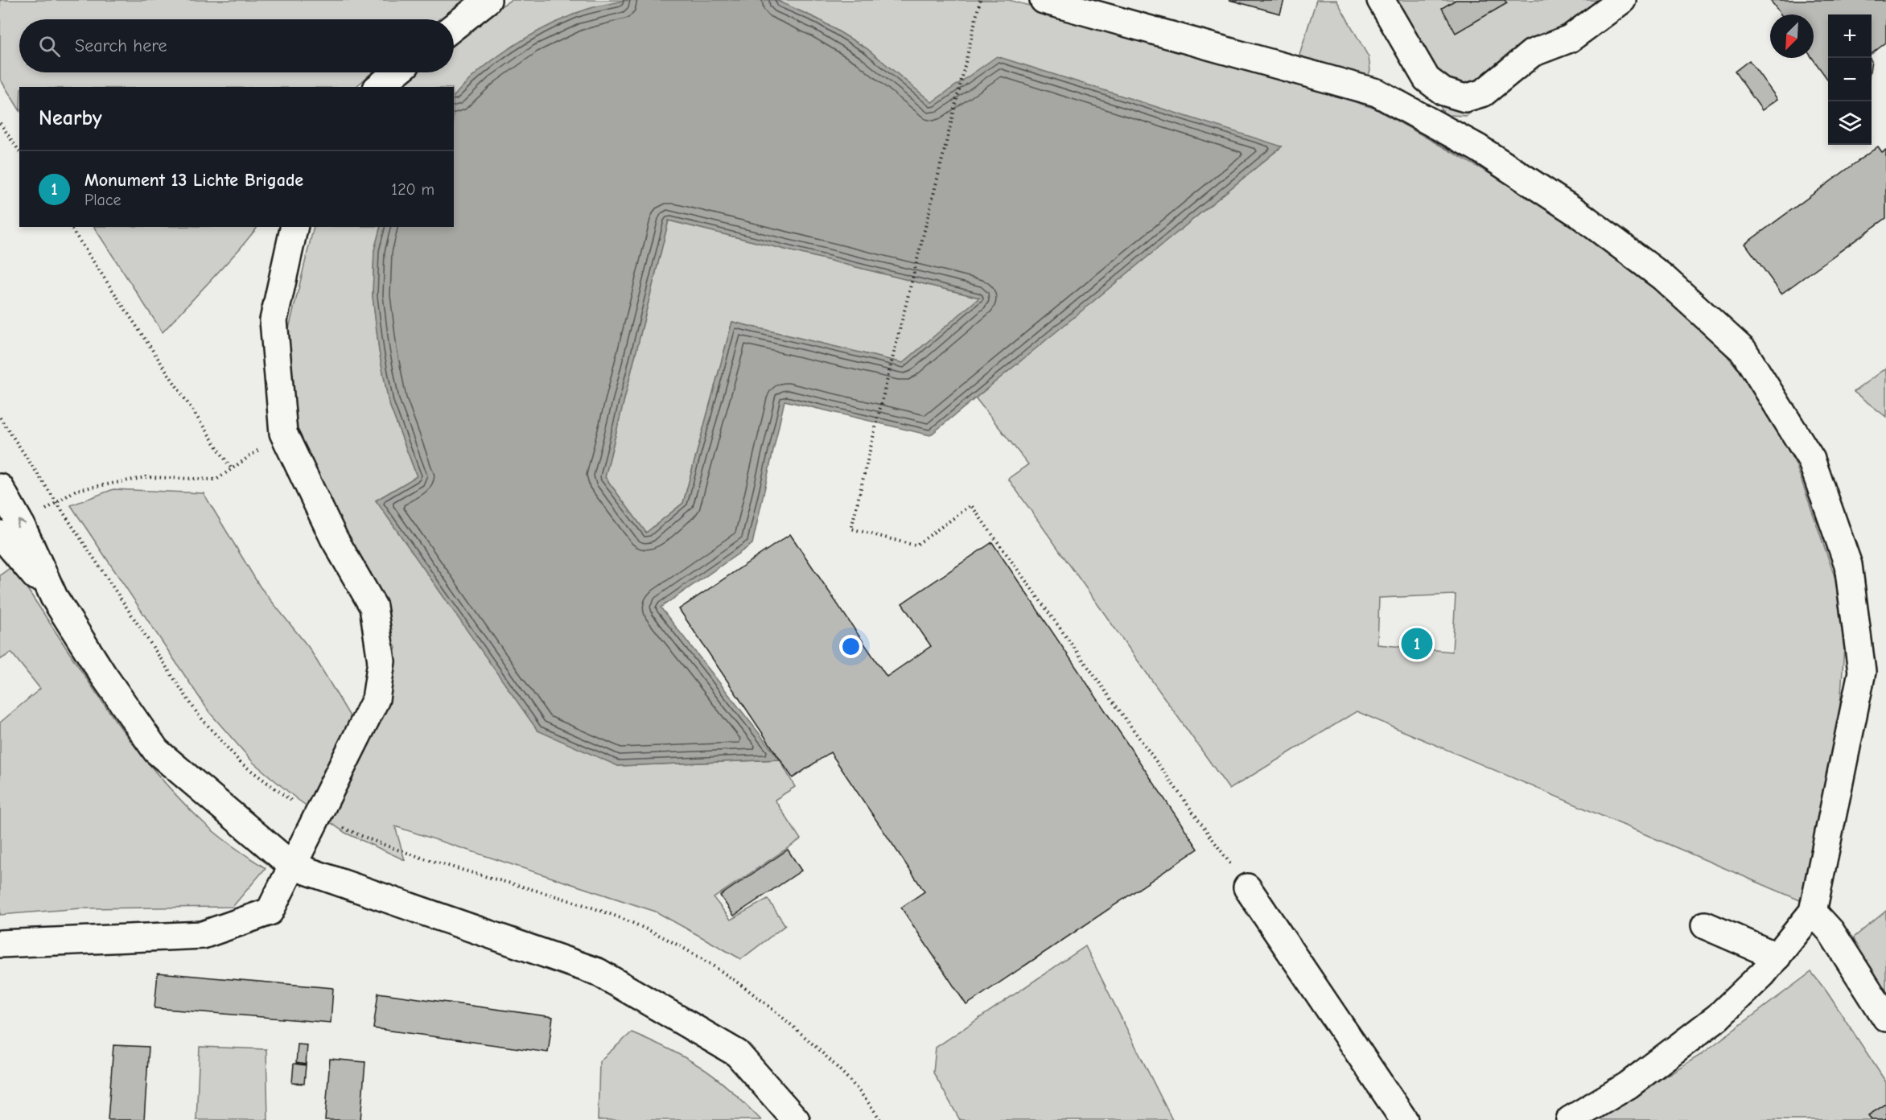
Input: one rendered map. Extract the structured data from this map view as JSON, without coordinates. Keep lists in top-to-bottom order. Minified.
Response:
{"north":"bottom left","page":{"map_buttons":["+","−"],"search":"Search here","heading":"Nearby","list":[{"mark":"1","name":"Monument 13 Lichte Brigade","note":"Place","value":"120 m"}],"pins":"1"}}
